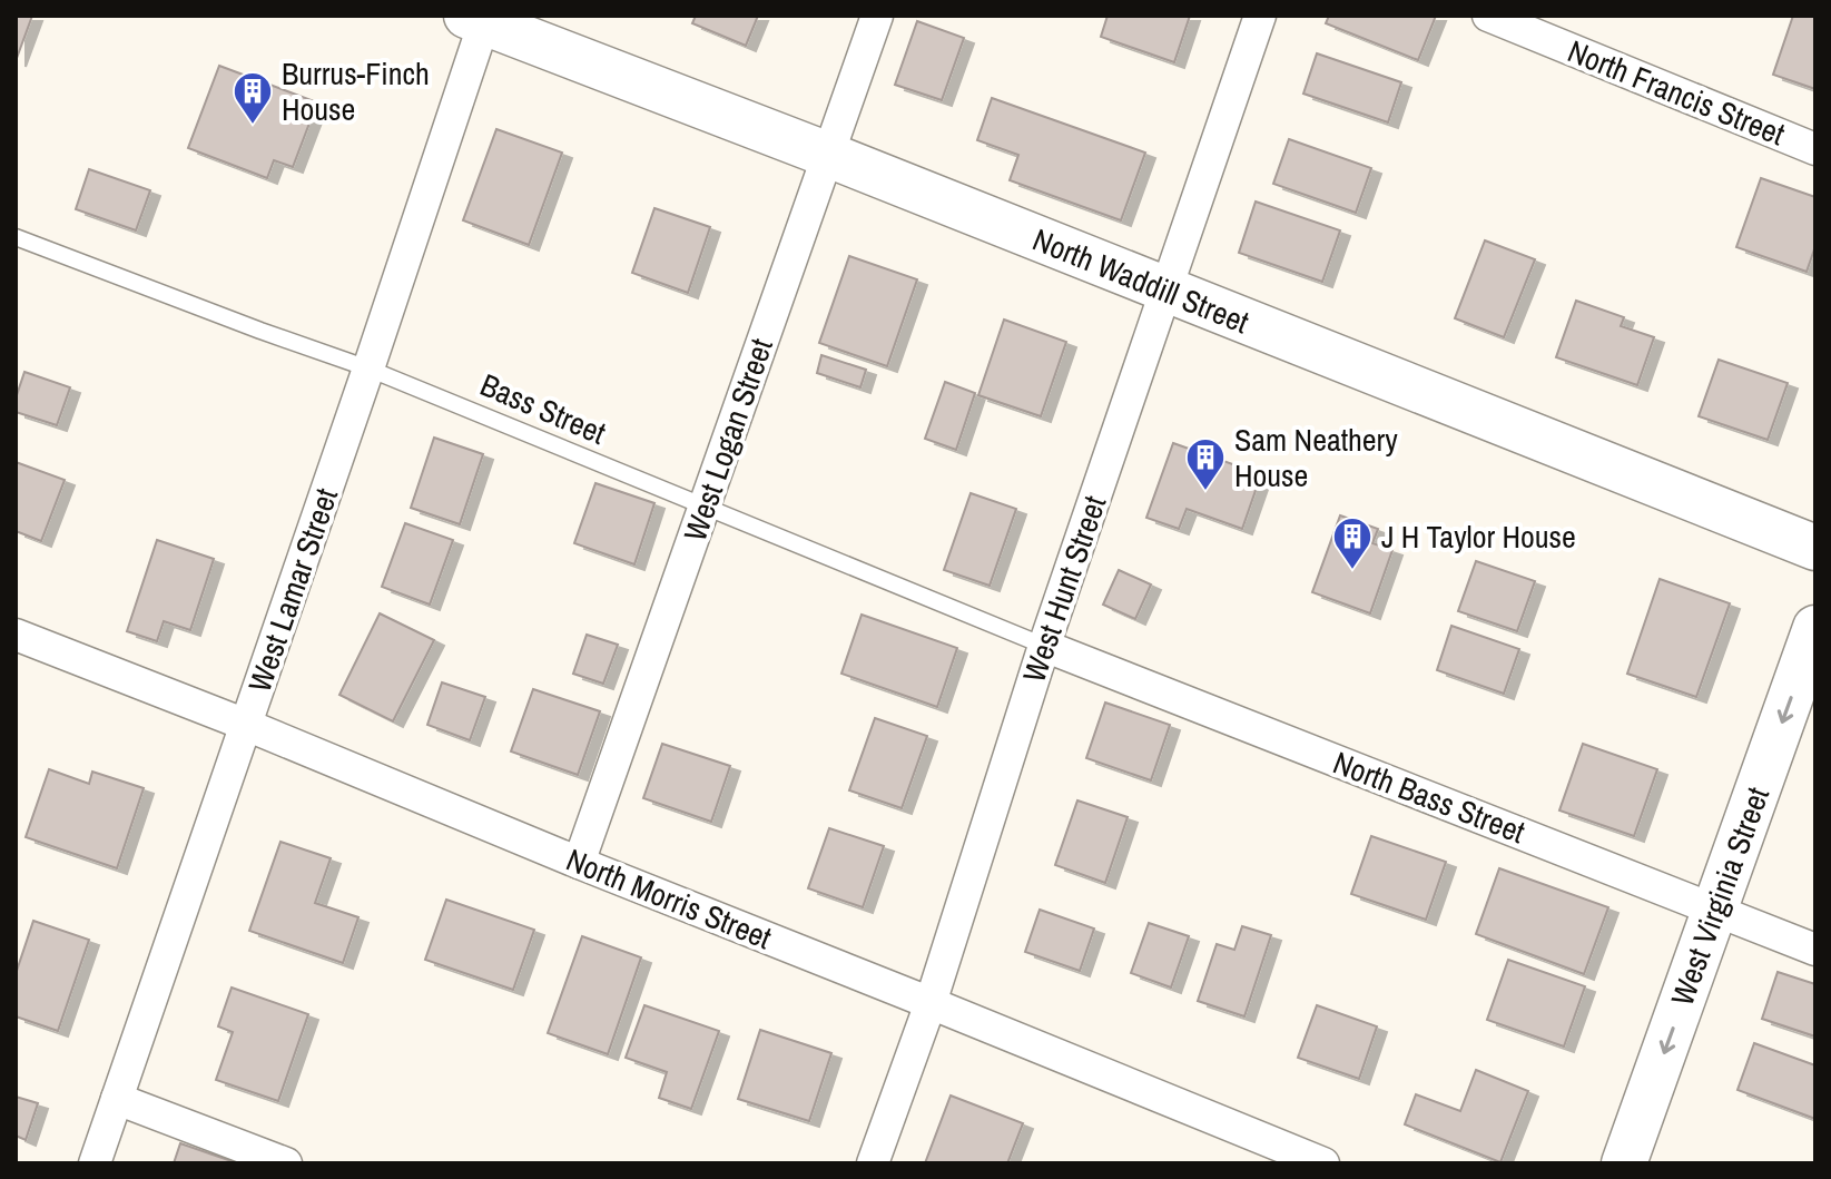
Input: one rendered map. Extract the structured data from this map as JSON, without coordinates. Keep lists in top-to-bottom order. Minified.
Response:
{"streets":{"street":["North Francis Street","North Waddill Street","West Logan Street","West Hunt Street","West Lamar Street","North Bass Street","West Virginia Street","North Morris Street"],"lane":["Bass Street"]},"crossings":[["North Waddill Street","West Logan Street"],["North Waddill Street","West Hunt Street"],["North Waddill Street","West Lamar Street"],["Bass Street","West Logan Street"],["Bass Street","West Hunt Street"],["Bass Street","West Lamar Street"],["Bass Street","North Bass Street"],["West Logan Street","North Morris Street"],["West Hunt Street","North Bass Street"],["West Hunt Street","North Morris Street"],["West Lamar Street","North Morris Street"],["North Bass Street","West Virginia Street"]],"one_way":["West Virginia Street"],"places":{"building":["Burrus-Finch House","Sam Neathery House","J H Taylor House"]}}
